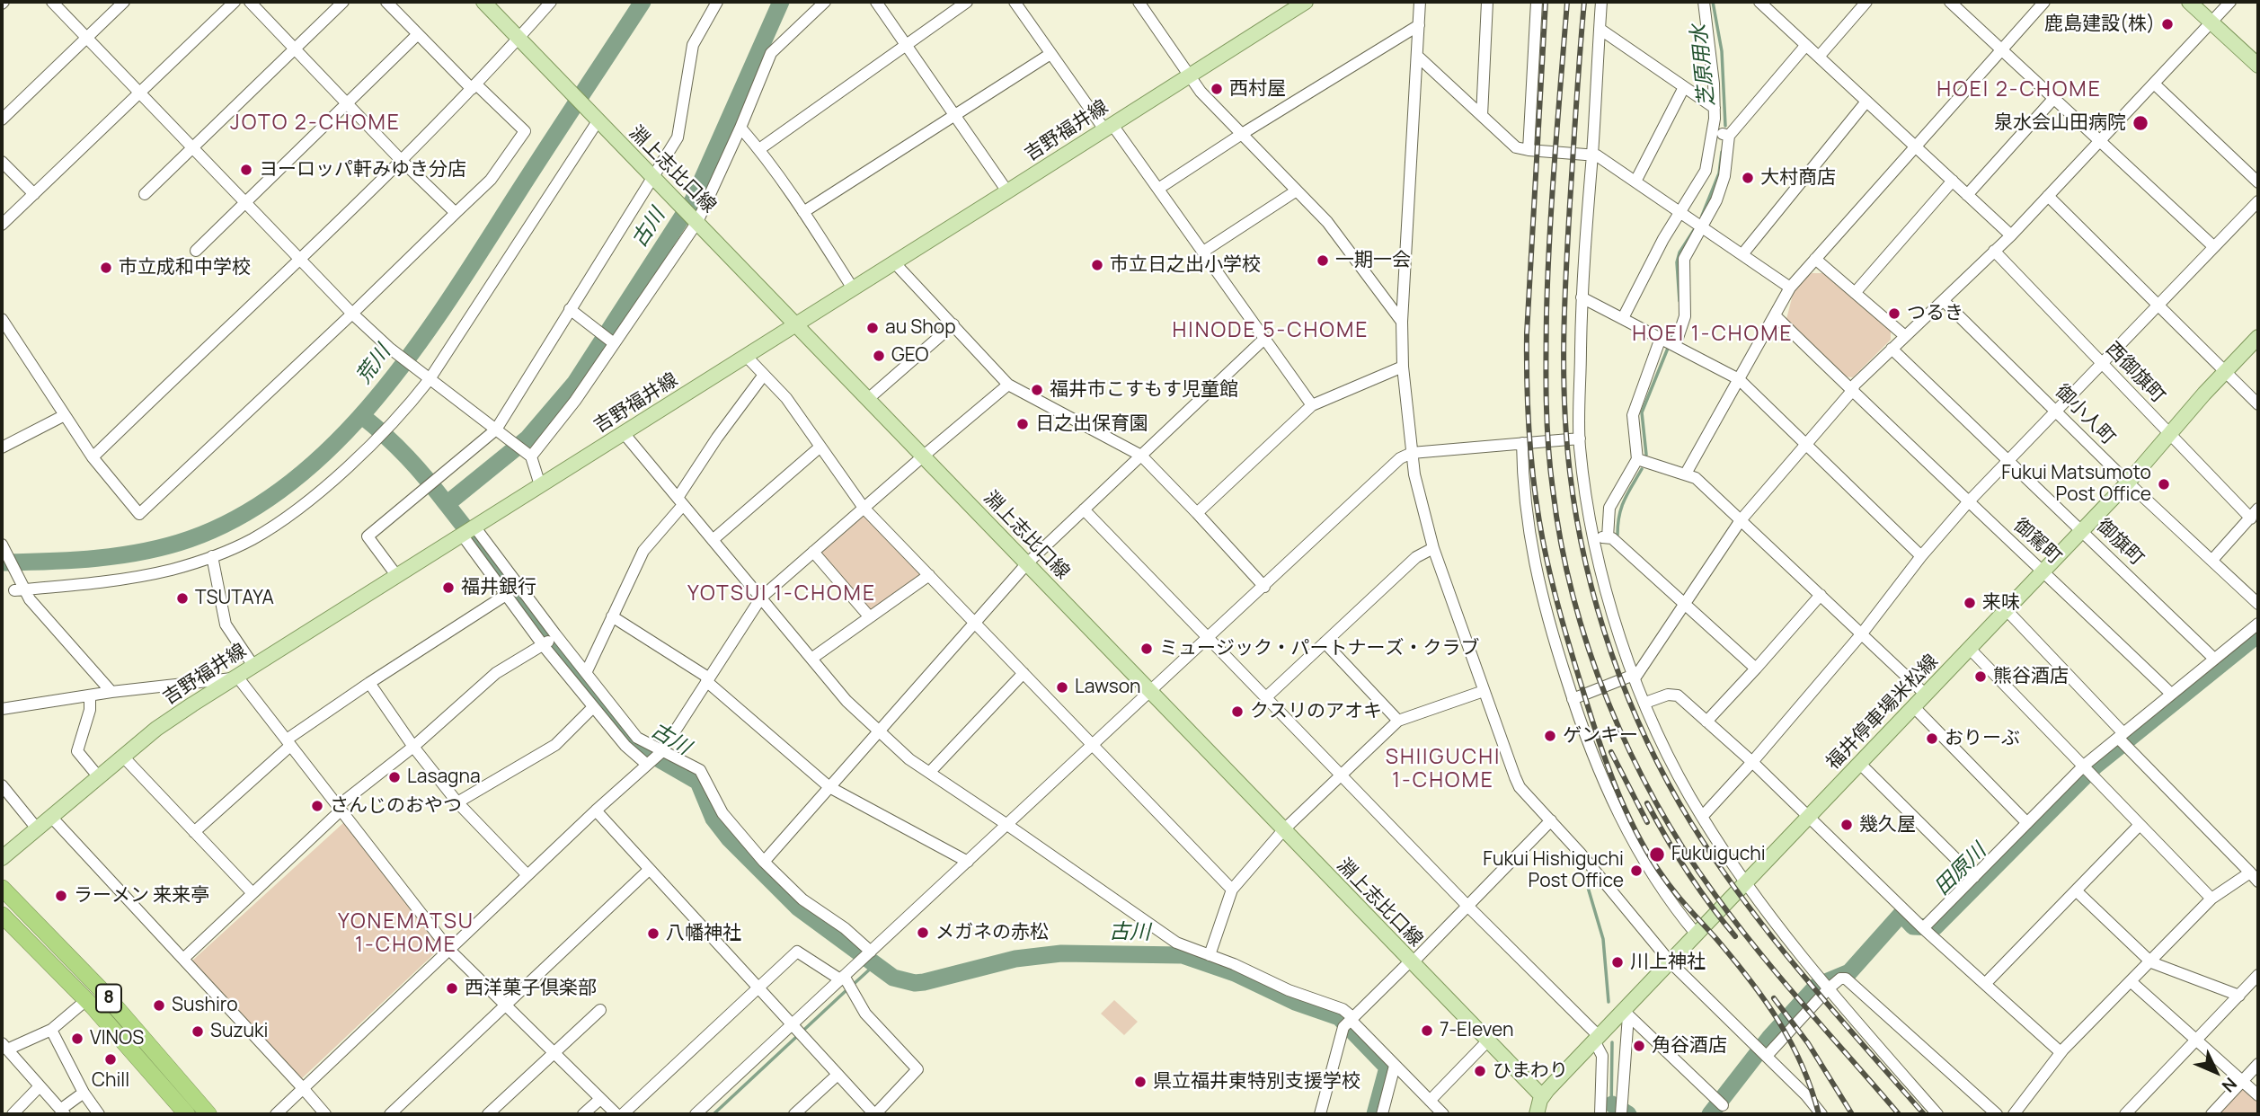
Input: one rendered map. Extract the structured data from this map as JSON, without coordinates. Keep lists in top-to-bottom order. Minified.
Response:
{"streets":{"highway":["8"],"main road":["吉野福井線","淵上志比口線","福井停車場米松線"],"street":["西御旗町","御小人町","御駕町","御旗町"]},"crossings":[["吉野福井線","淵上志比口線"],["淵上志比口線","福井停車場米松線"],["西御旗町","福井停車場米松線"],["御小人町","福井停車場米松線"],["御駕町","福井停車場米松線"],["御旗町","福井停車場米松線"]],"districts":["HOEI 2-CHOME","JOTO 2-CHOME","HINODE 5-CHOME","HOEI 1-CHOME","YOTSUI 1-CHOME","SHIIGUCHI 1-CHOME","YONEMATSU 1-CHOME"],"water":["芝原用水","古川","荒川","田原川"],"places":["鹿島建設(株)","西村屋","泉水会山田病院","ヨーロッパ軒みゆき分店","大村商店","一期一会","市立日之出小学校","市立成和中学校","つるき","au Shop","GEO","福井市こすもす児童館","日之出保育園","Fukui Matsumoto Post Office","福井銀行","TSUTAYA","来味","ミュージック・パートナーズ・クラブ","熊谷酒店","Lawson","クスリのアオキ","ゲンキー","おりーぶ","Lasagna","さんじのおやつ","幾久屋","Fukuiguchi","Fukui Hishiguchi Post Office","ラーメン 来来亭","メガネの赤松","八幡神社","川上神社","西洋菓子倶楽部","Sushiro","7-Eleven","Suzuki","VINOS","角谷酒店","Chill","ひまわり","県立福井東特別支援学校"],"north":"bottom right"}
